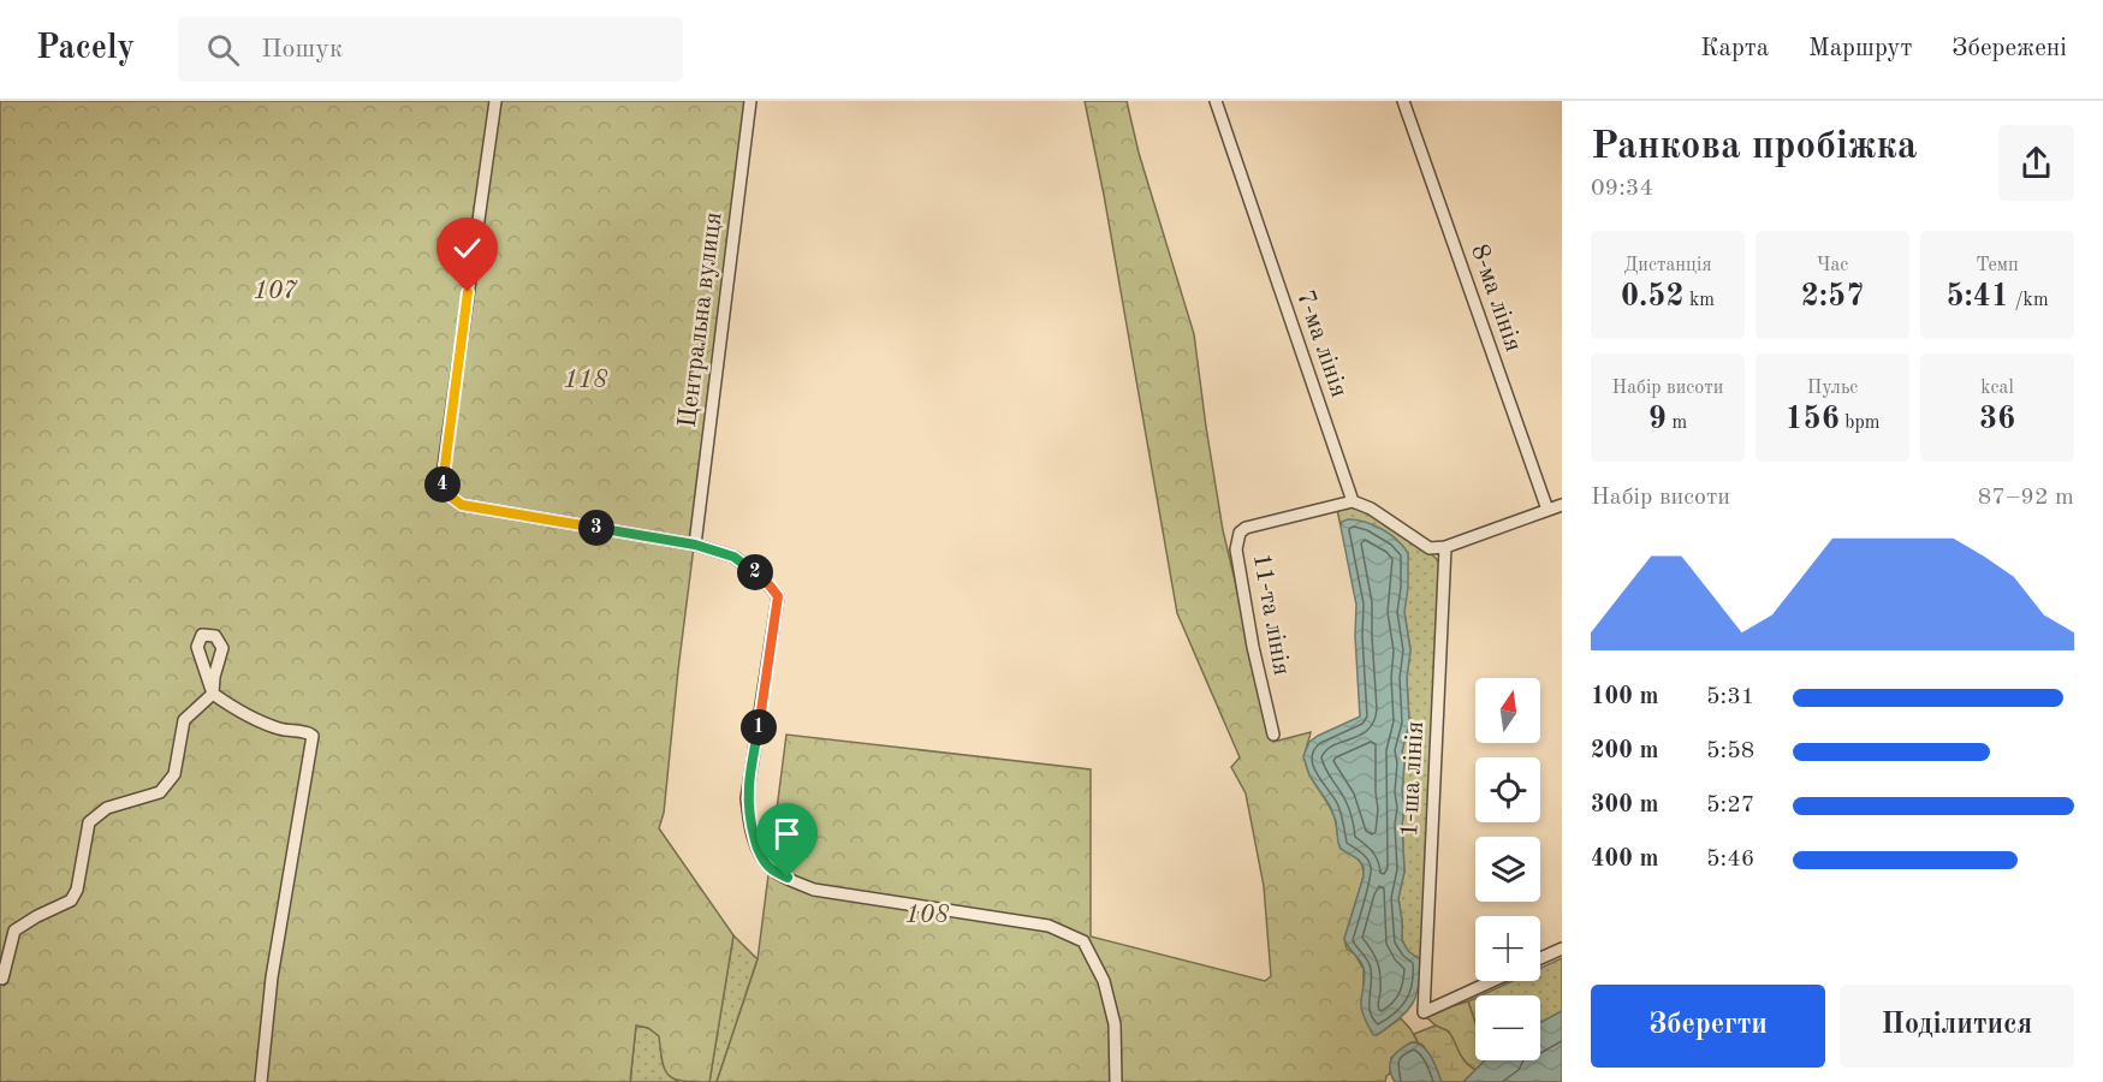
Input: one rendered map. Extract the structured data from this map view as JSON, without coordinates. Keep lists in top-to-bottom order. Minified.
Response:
{"streets":{"street":["8-ма лінія","Центральна вулиця","7-ма лінія","11-та лінія","1-ша лінія"]},"crossings":[["7-ма лінія","11-та лінія"]],"parks":["107","118","108"],"north":"top","page":{"header":"Pacely","search":"Пошук","nav":["Карта","Маршрут","Збережені"],"heading":["Ранкова пробіжка","09:34"],"stats":[["Дистанція","0.52 km"],["Час","2:57"],["Темп","5:41 /km"],["Набір висоти","9 m"],["Пульс","156 bpm"],["kcal","36"]],"pins":["4","3","2","1"],"chart":["Набір висоти","87–92 m"],"list":[{"name":"100 m","note":"5:31"},{"name":"200 m","note":"5:58"},{"name":"300 m","note":"5:27"},{"name":"400 m","note":"5:46"}],"map_buttons":["+","−"],"buttons":["Зберегти","Поділитися"]}}
